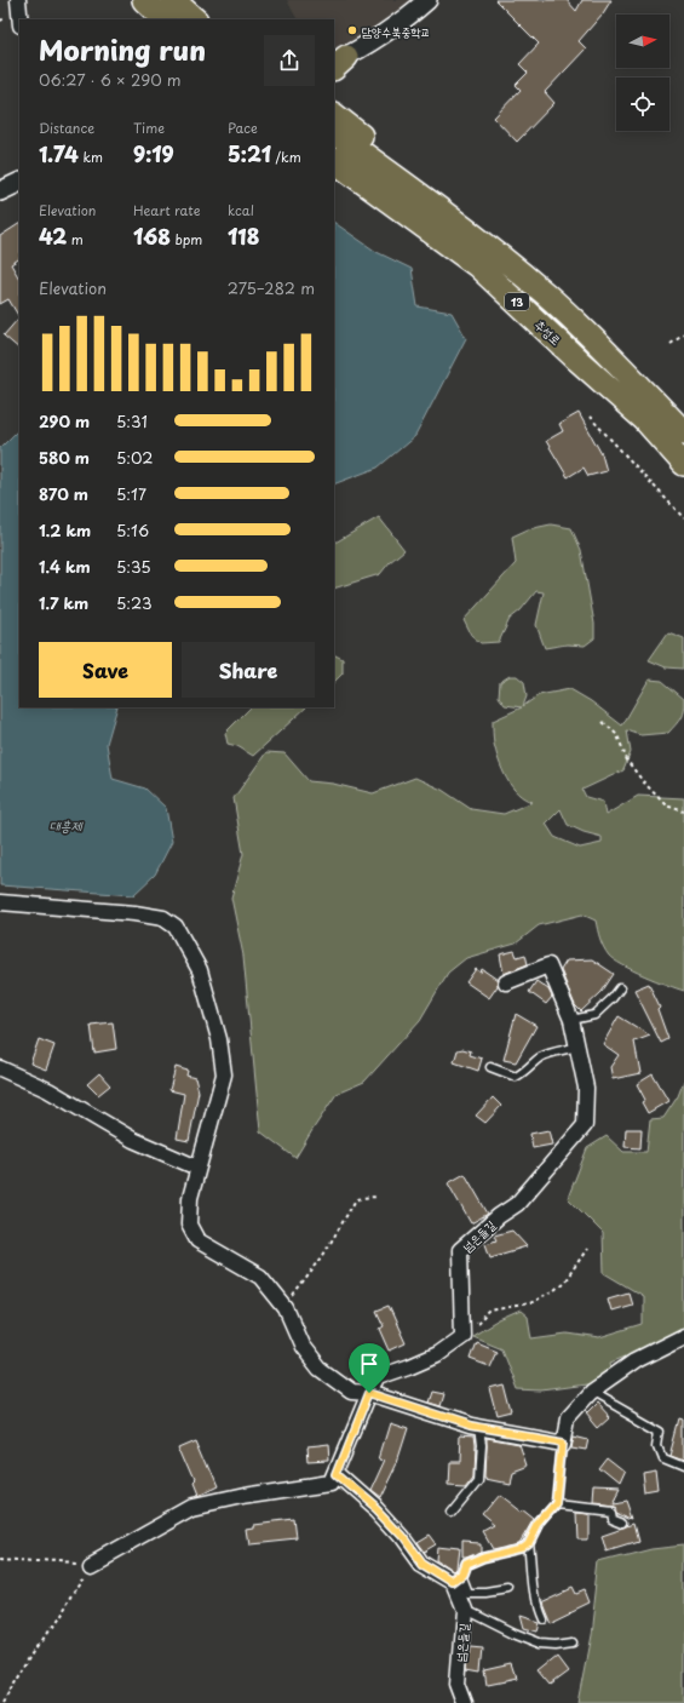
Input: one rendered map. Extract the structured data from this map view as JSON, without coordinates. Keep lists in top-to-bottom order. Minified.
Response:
{"streets":{"main road":["13","추성로"],"street":["넘은들길"]},"water":["대흥제"],"places":["담양수북중학교"],"north":"right","page":{"heading":["Morning run","06:27 · 6 × 290 m"],"stats":[["Distance","1.74 km"],["Time","9:19"],["Pace","5:21 /km"],["Elevation","42 m"],["Heart rate","168 bpm"],["kcal","118"]],"chart":["Elevation","275–282 m"],"list":[{"name":"290 m","note":"5:31"},{"name":"580 m","note":"5:02"},{"name":"870 m","note":"5:17"},{"name":"1.2 km","note":"5:16"},{"name":"1.4 km","note":"5:35"},{"name":"1.7 km","note":"5:23"}],"buttons":["Save","Share"]}}
